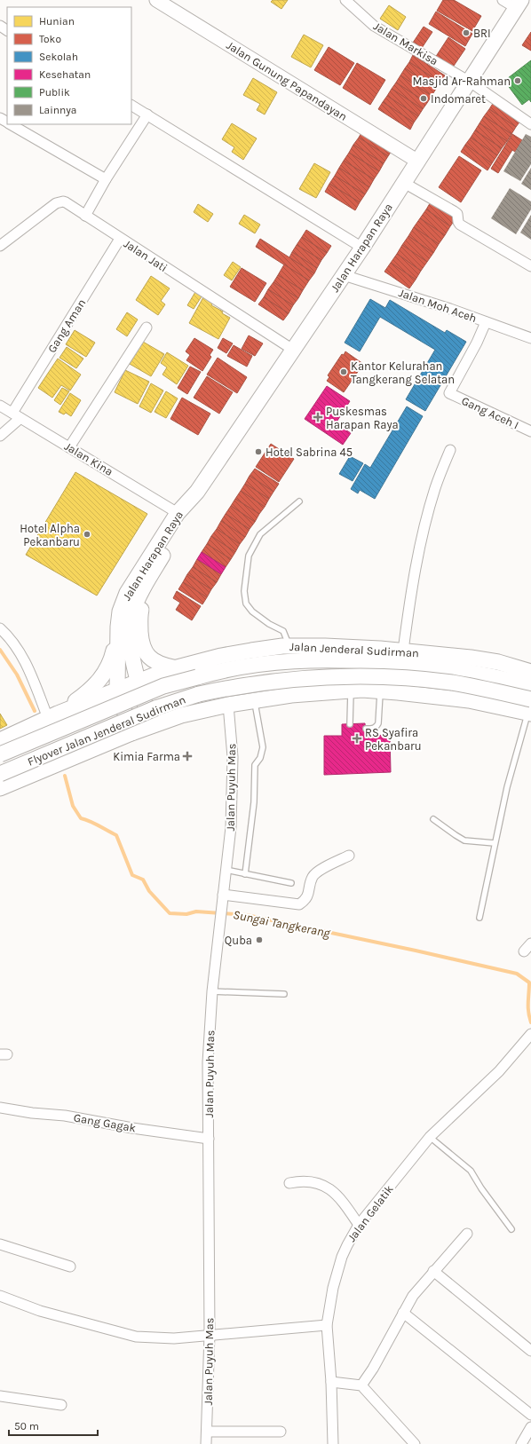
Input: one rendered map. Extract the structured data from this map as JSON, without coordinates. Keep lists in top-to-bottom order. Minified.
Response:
{"streets":{"main road":["Jalan Harapan Raya","Jalan Jenderal Sudirman","Flyover Jalan Jenderal Sudirman"],"street":["Jalan Markisa","Jalan Gunung Papandayan","Jalan Jati","Jalan Moh Aceh","Gang Aman","Gang Aceh I","Jalan Kina","Jalan Puyuh Mas","Gang Gagak","Jalan Gelatik"]},"crossings":[["Jalan Markisa","Jalan Harapan Raya"],["Jalan Gunung Papandayan","Jalan Harapan Raya"],["Jalan Harapan Raya","Jalan Jati"],["Jalan Harapan Raya","Jalan Moh Aceh"],["Jalan Harapan Raya","Jalan Kina"],["Jalan Harapan Raya","Jalan Jenderal Sudirman"],["Jalan Jati","Gang Aman"],["Jalan Moh Aceh","Gang Aceh I"],["Gang Aman","Jalan Kina"],["Jalan Puyuh Mas","Gang Gagak"]],"water":["Sungai Tangkerang"],"places":{"other":["BRI","Masjid Ar-Rahman","Indomaret","Kantor Kelurahan Tangkerang Selatan","Hotel Sabrina 45","Hotel Alpha Pekanbaru","Quba"],"health":["Puskesmas Harapan Raya","RS Syafira Pekanbaru","Kimia Farma"]},"legend":["Hunian","Toko","Sekolah","Kesehatan","Publik","Lainnya"],"scale_bar":"50 m"}
